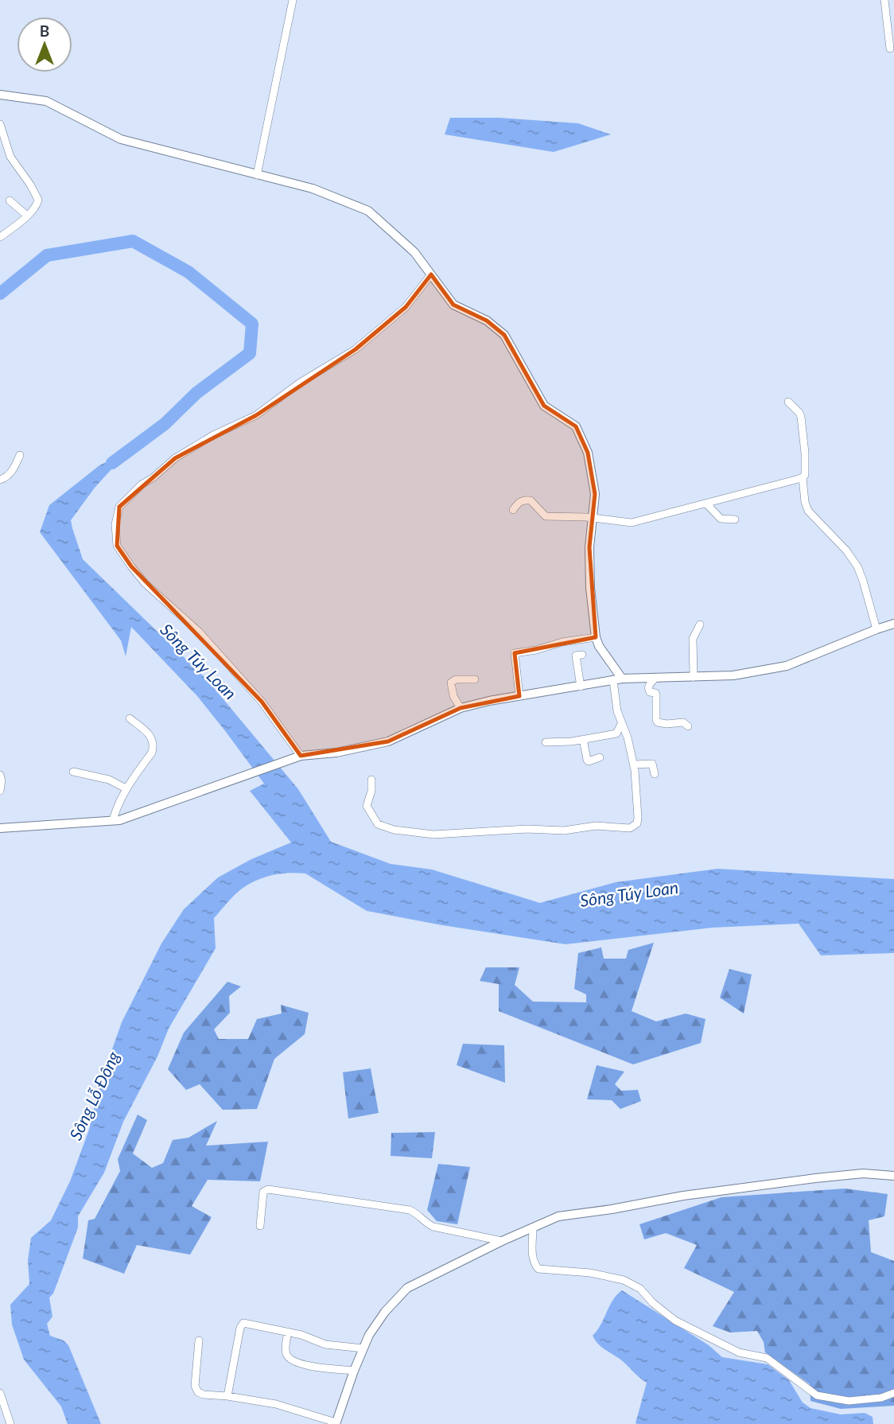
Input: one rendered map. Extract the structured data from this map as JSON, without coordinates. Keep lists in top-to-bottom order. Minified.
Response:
{"water":["Sông Túy Loan","Sông Lỗ Đông"],"north":"top"}
